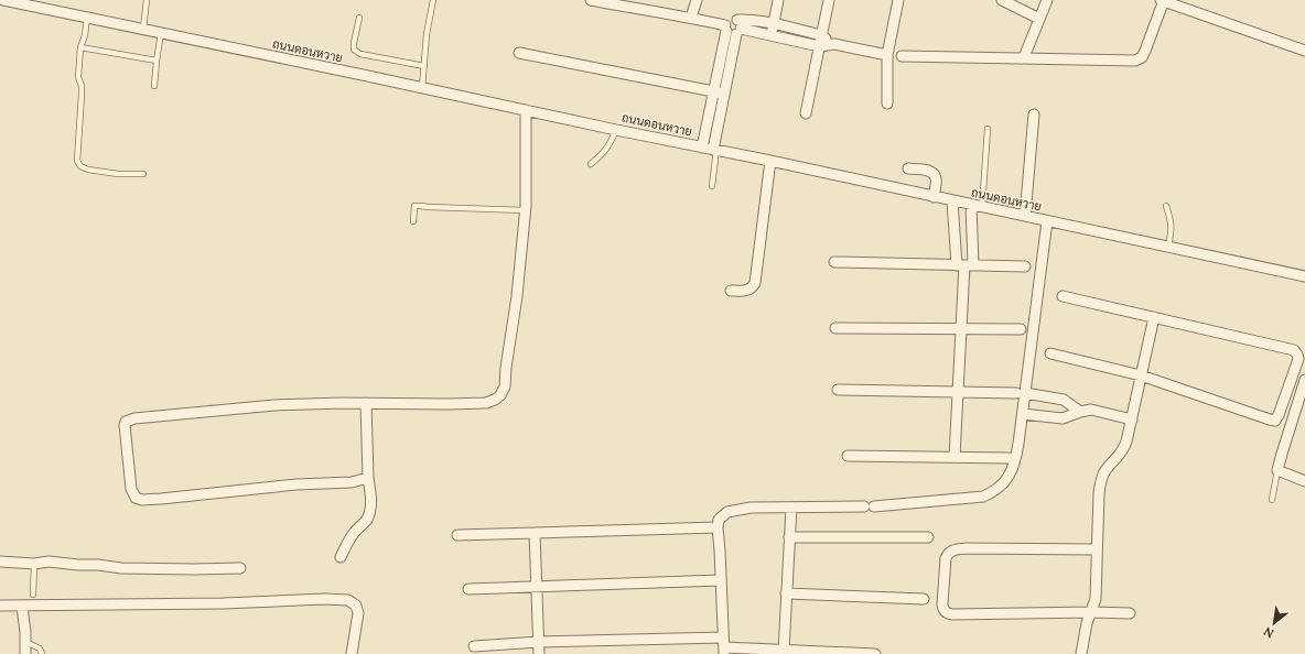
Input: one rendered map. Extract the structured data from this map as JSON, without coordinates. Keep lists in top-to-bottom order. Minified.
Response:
{"streets":{"street":["ถนนดอนหวาย"]},"north":"bottom left"}
